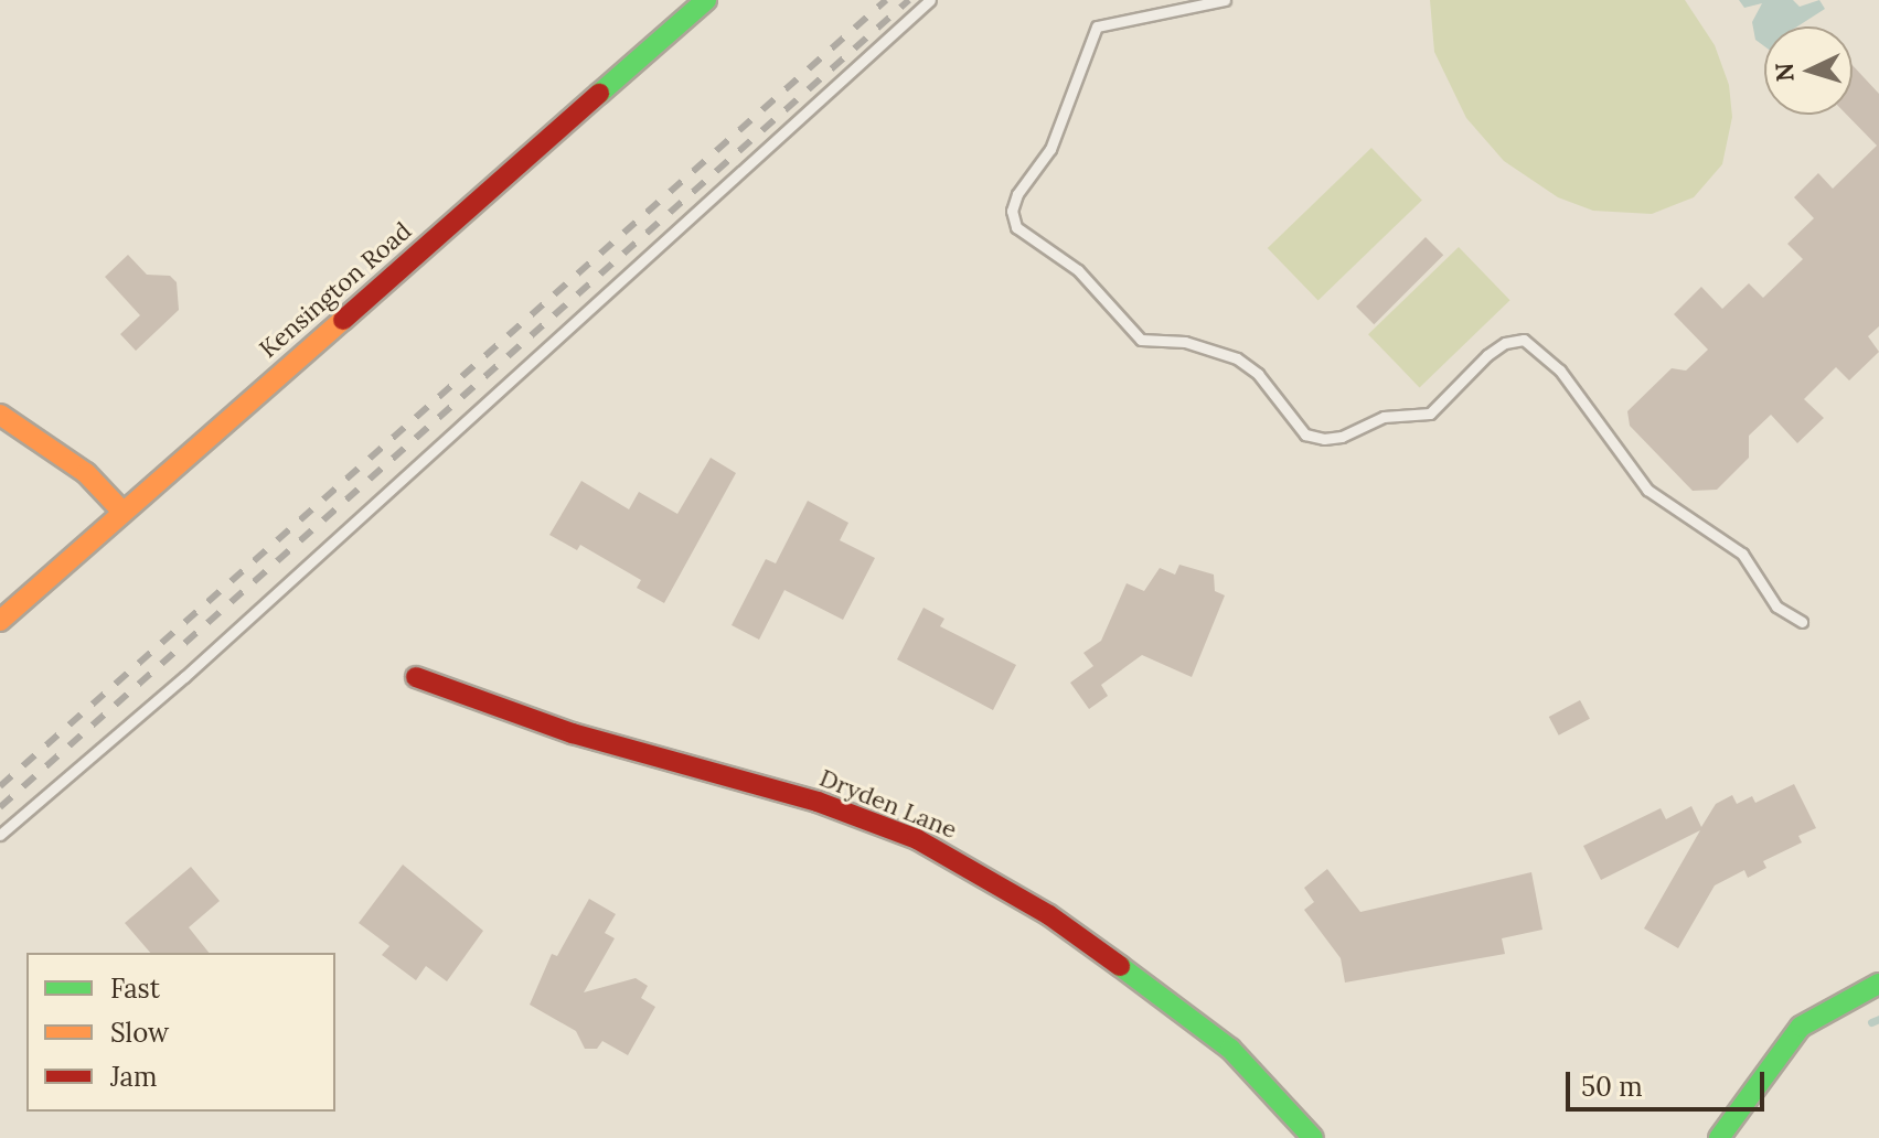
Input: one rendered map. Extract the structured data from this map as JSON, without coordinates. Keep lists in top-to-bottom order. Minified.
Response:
{"streets":{"street":["Kensington Road","Dryden Lane"]},"legend":["Fast","Slow","Jam"],"scale_bar":"50 m","north":"left"}
